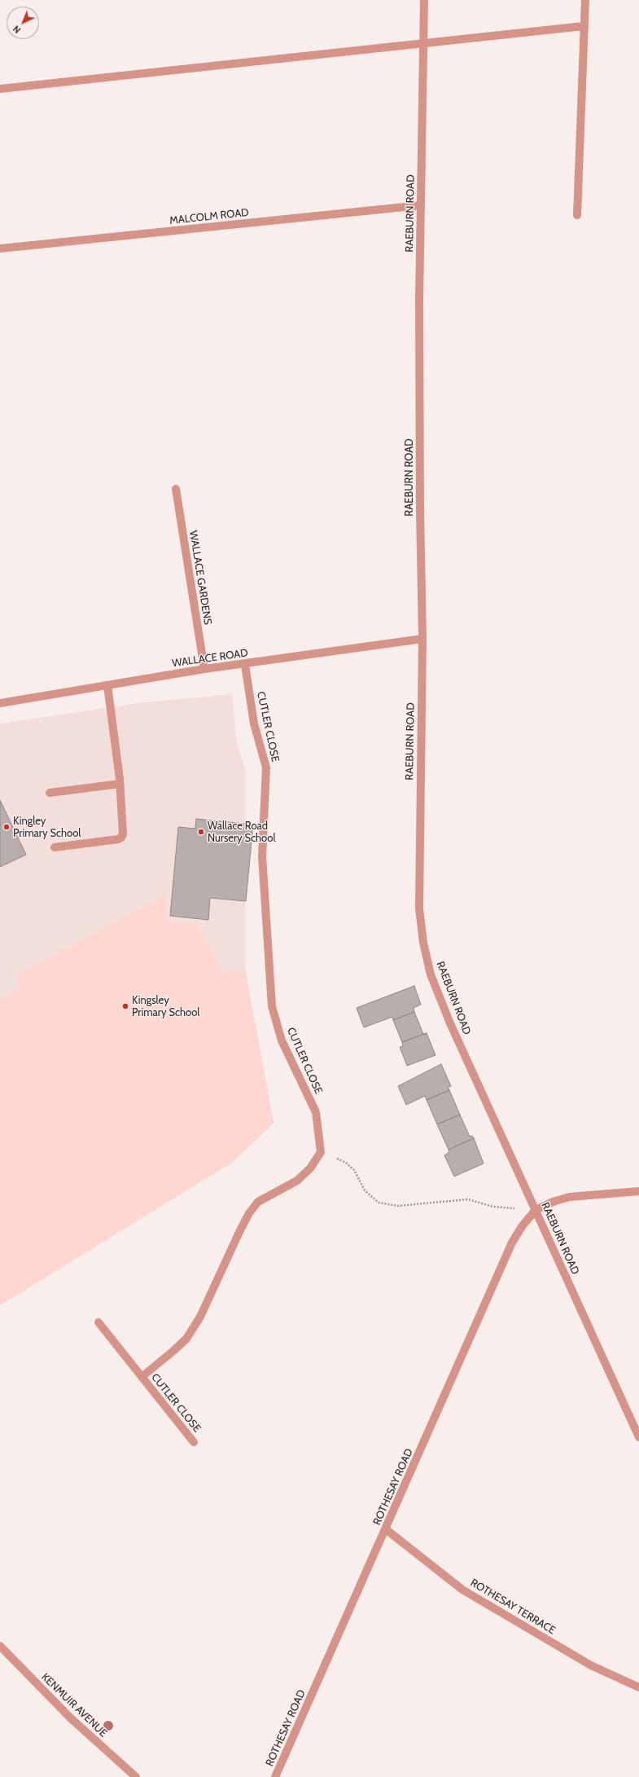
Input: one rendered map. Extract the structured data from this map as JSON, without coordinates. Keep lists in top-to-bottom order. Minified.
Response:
{"streets":{"street":["RAEBURN ROAD","MALCOLM ROAD","WALLACE GARDENS","WALLACE ROAD","CUTLER CLOSE","ROTHESAY ROAD","ROTHESAY TERRACE","KENMUIR AVENUE"]},"crossings":[["RAEBURN ROAD","MALCOLM ROAD"],["RAEBURN ROAD","WALLACE ROAD"],["RAEBURN ROAD","ROTHESAY ROAD"],["WALLACE GARDENS","WALLACE ROAD"],["WALLACE ROAD","CUTLER CLOSE"],["ROTHESAY ROAD","ROTHESAY TERRACE"]],"places":["Kingley Primary School","Wallace Road Nursery School","Kingsley Primary School"],"north":"bottom left"}
